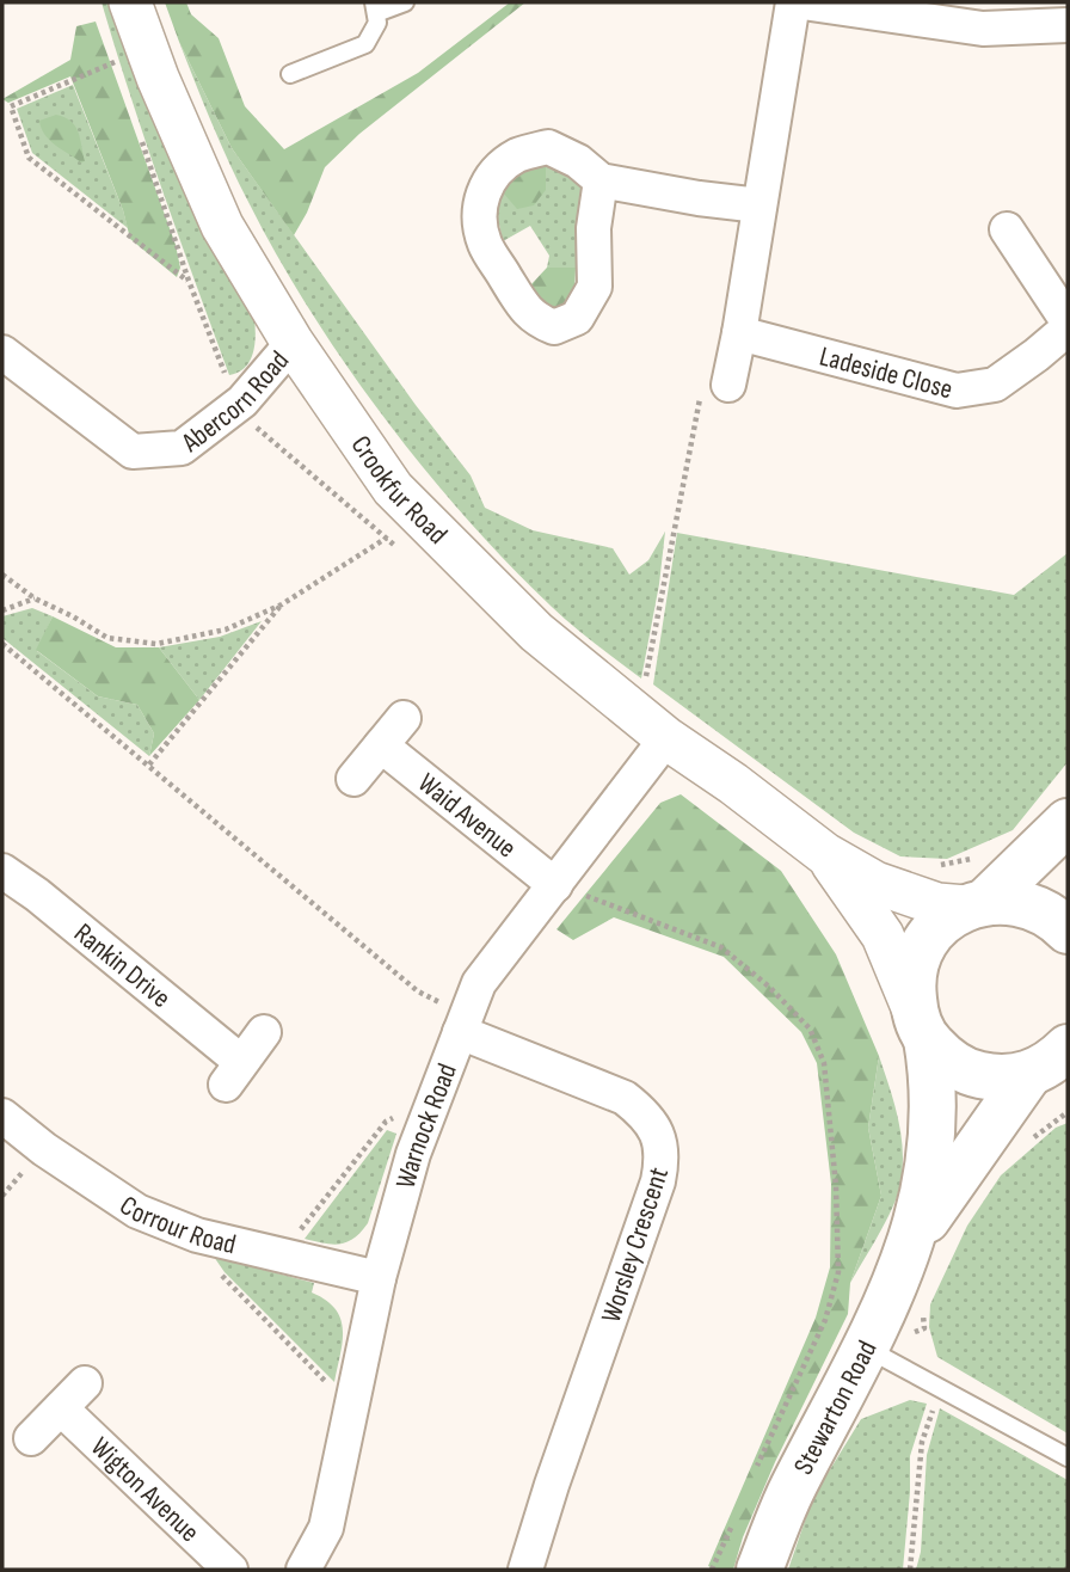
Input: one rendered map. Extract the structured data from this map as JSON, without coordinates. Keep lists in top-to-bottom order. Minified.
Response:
{"streets":{"main road":["Stewarton Road"],"street":["Ladeside Close","Abercorn Road","Crookfur Road","Waid Avenue","Rankin Drive","Warnock Road","Corrour Road","Worsley Crescent","Wigton Avenue"]},"crossings":[["Abercorn Road","Crookfur Road"],["Crookfur Road","Warnock Road"],["Crookfur Road","Stewarton Road"],["Waid Avenue","Warnock Road"],["Warnock Road","Corrour Road"],["Warnock Road","Worsley Crescent"]]}
